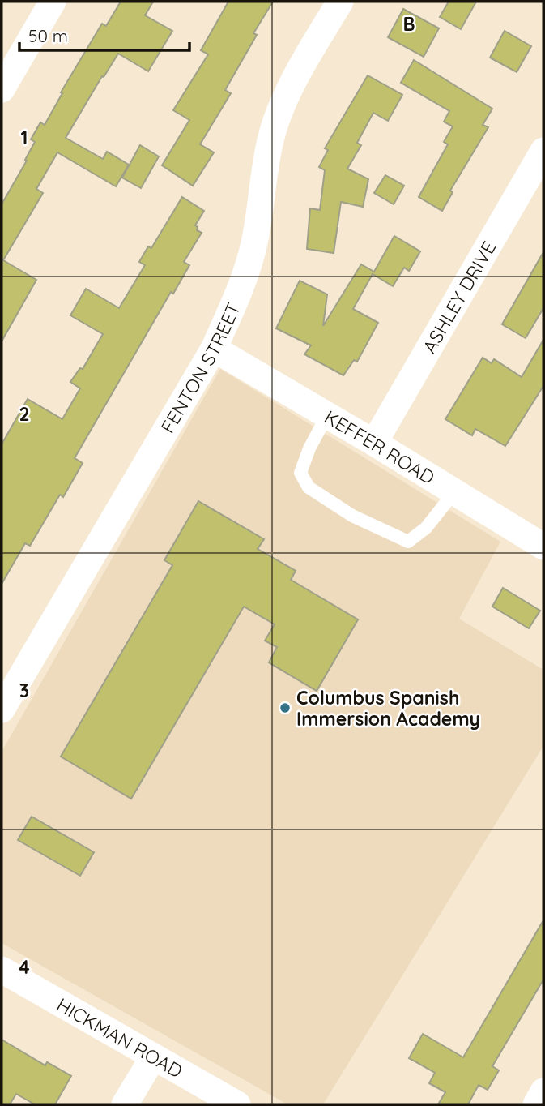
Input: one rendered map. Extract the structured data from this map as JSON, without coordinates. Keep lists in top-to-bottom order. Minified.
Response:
{"streets":{"street":["ASHLEY DRIVE","FENTON STREET","KEFFER ROAD","HICKMAN ROAD"]},"crossings":[["ASHLEY DRIVE","KEFFER ROAD"],["FENTON STREET","KEFFER ROAD"]],"places":["Columbus Spanish Immersion Academy"],"scale_bar":"50 m","grid":{"columns":["B"],"rows":["1","2","3","4"]}}
